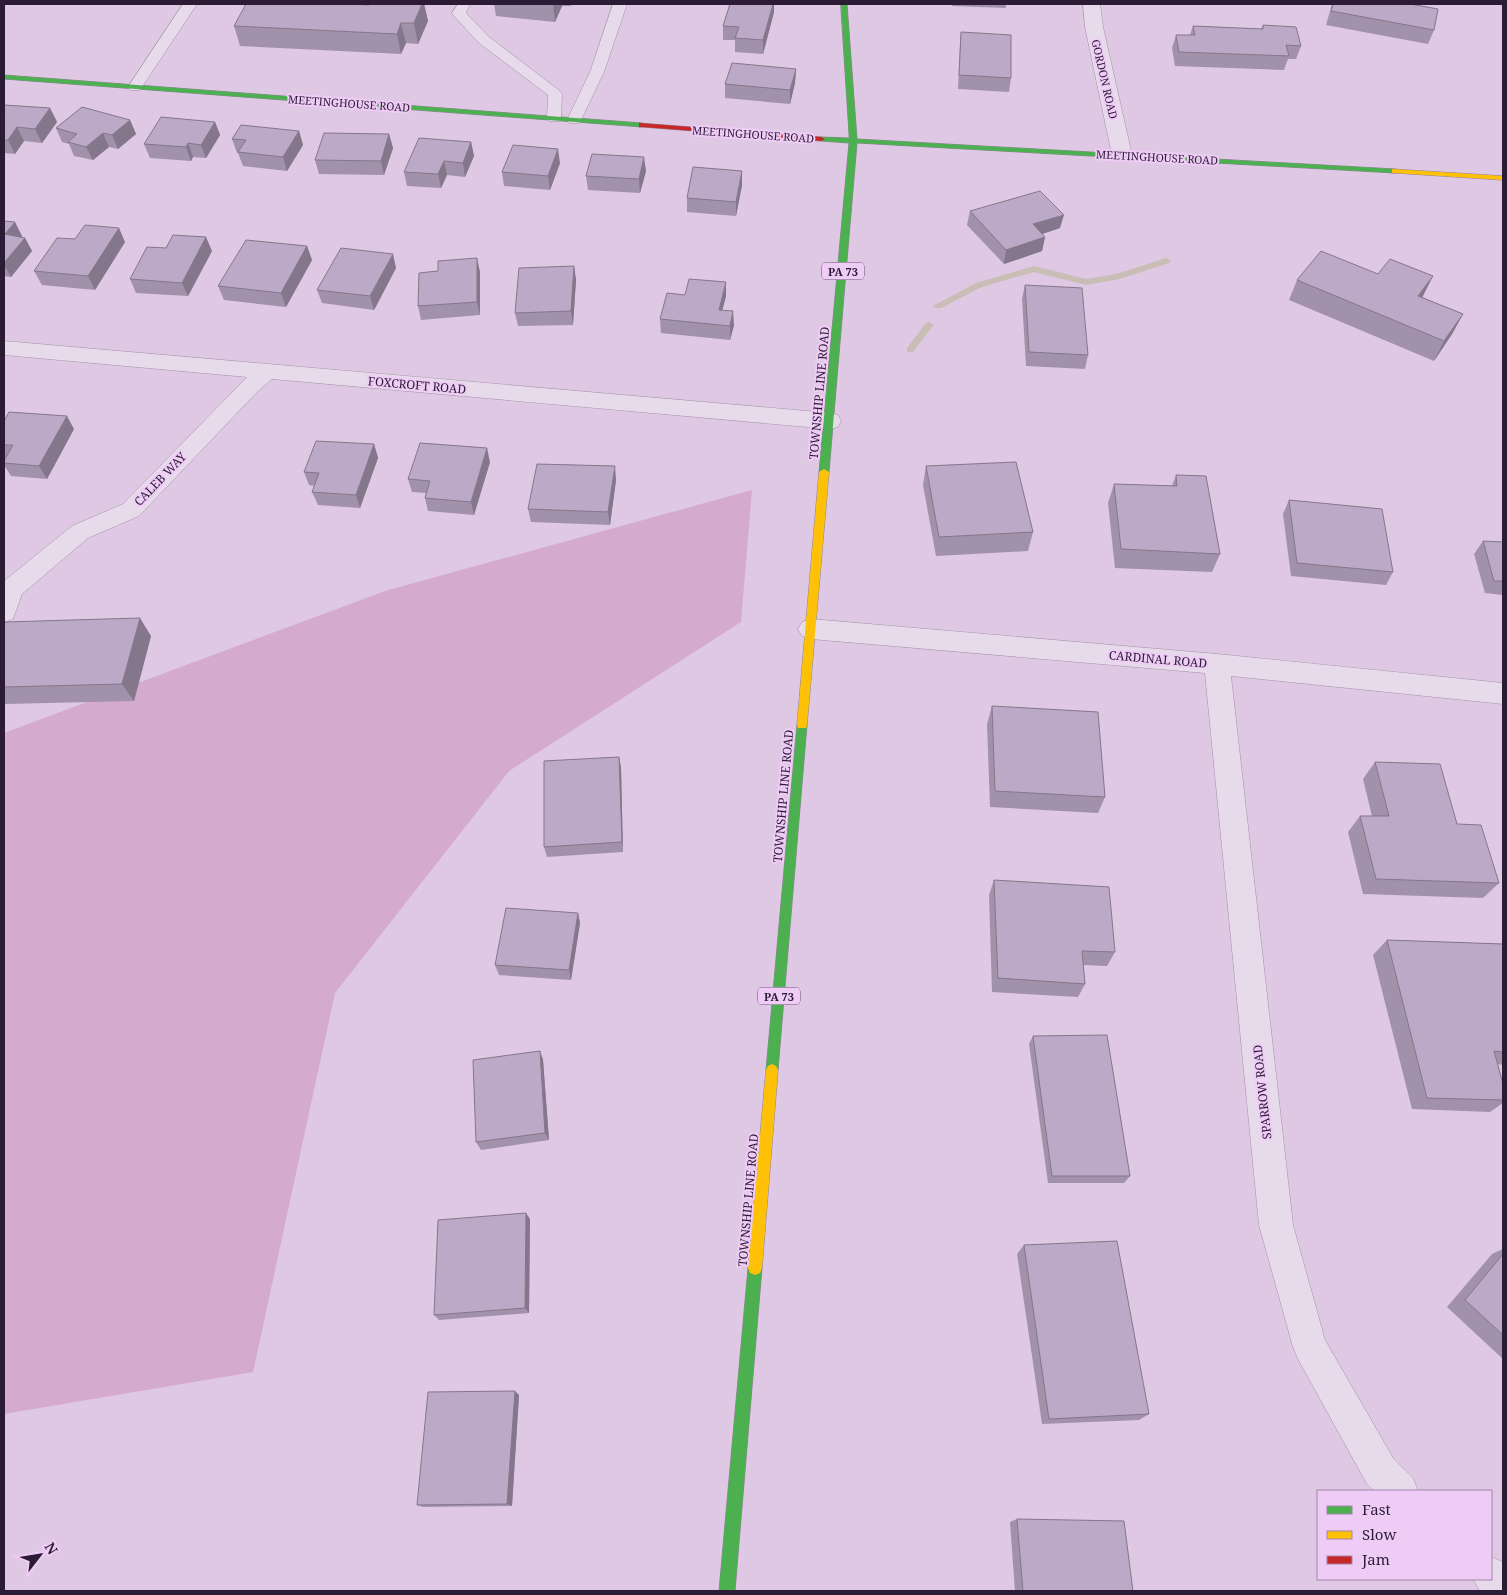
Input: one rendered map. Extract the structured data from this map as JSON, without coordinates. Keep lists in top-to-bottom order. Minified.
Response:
{"streets":{"street":["GORDON ROAD","MEETINGHOUSE ROAD","PA 73","FOXCROFT ROAD","TOWNSHIP LINE ROAD","CALEB WAY","CARDINAL ROAD","SPARROW ROAD"]},"crossings":[["GORDON ROAD","MEETINGHOUSE ROAD"],["MEETINGHOUSE ROAD","TOWNSHIP LINE ROAD"],["FOXCROFT ROAD","TOWNSHIP LINE ROAD"],["FOXCROFT ROAD","CALEB WAY"],["TOWNSHIP LINE ROAD","CARDINAL ROAD"],["CARDINAL ROAD","SPARROW ROAD"]],"legend":["Fast","Slow","Jam"],"north":"top right"}
